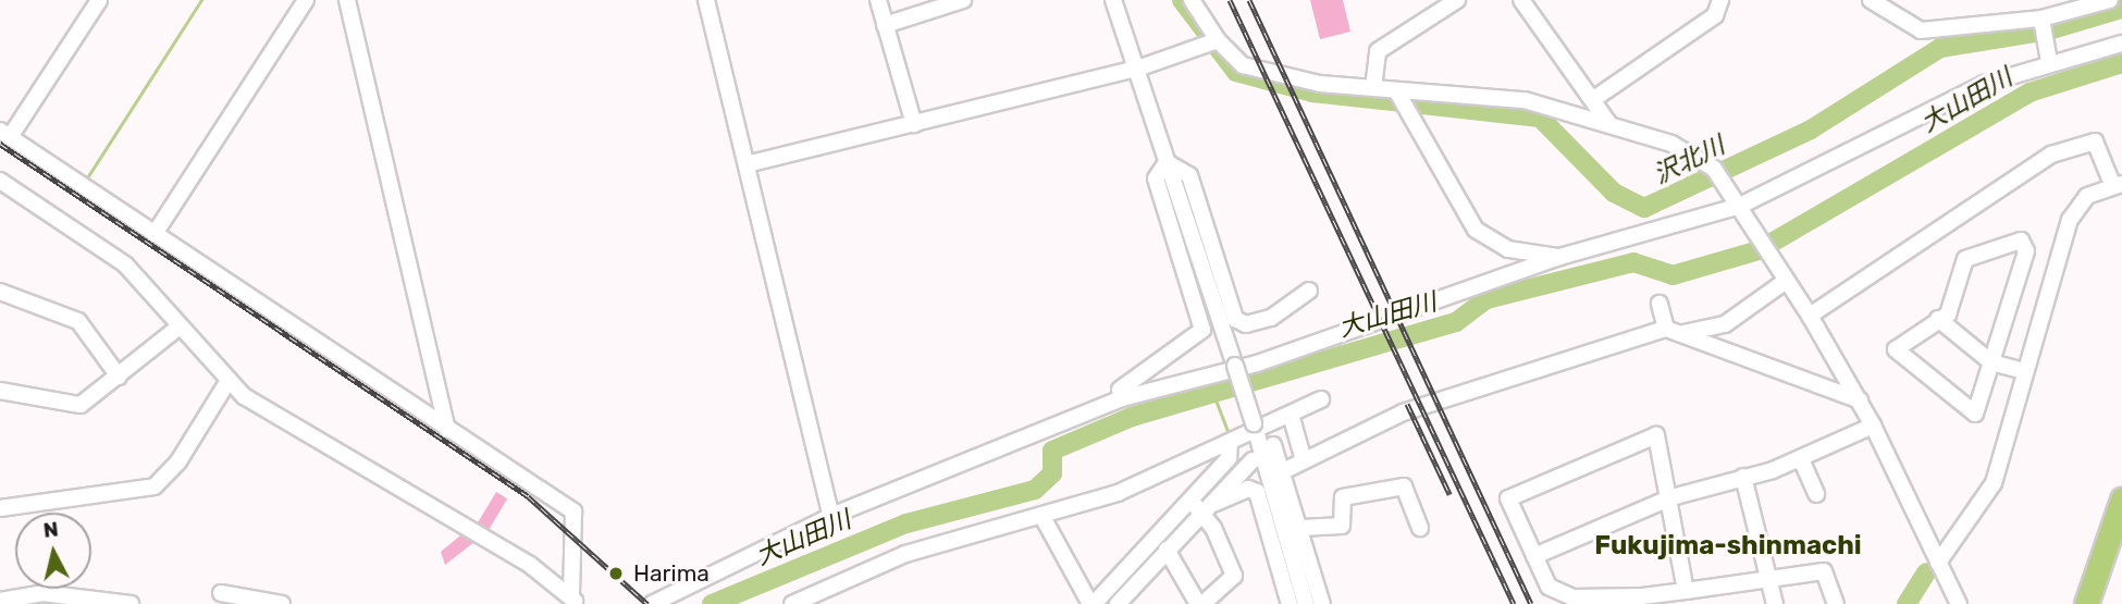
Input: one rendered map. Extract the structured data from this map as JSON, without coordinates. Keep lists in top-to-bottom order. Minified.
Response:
{"districts":["Fukujima-shinmachi"],"water":["大山田川","沢北川"],"places":["Harima"],"north":"top"}
